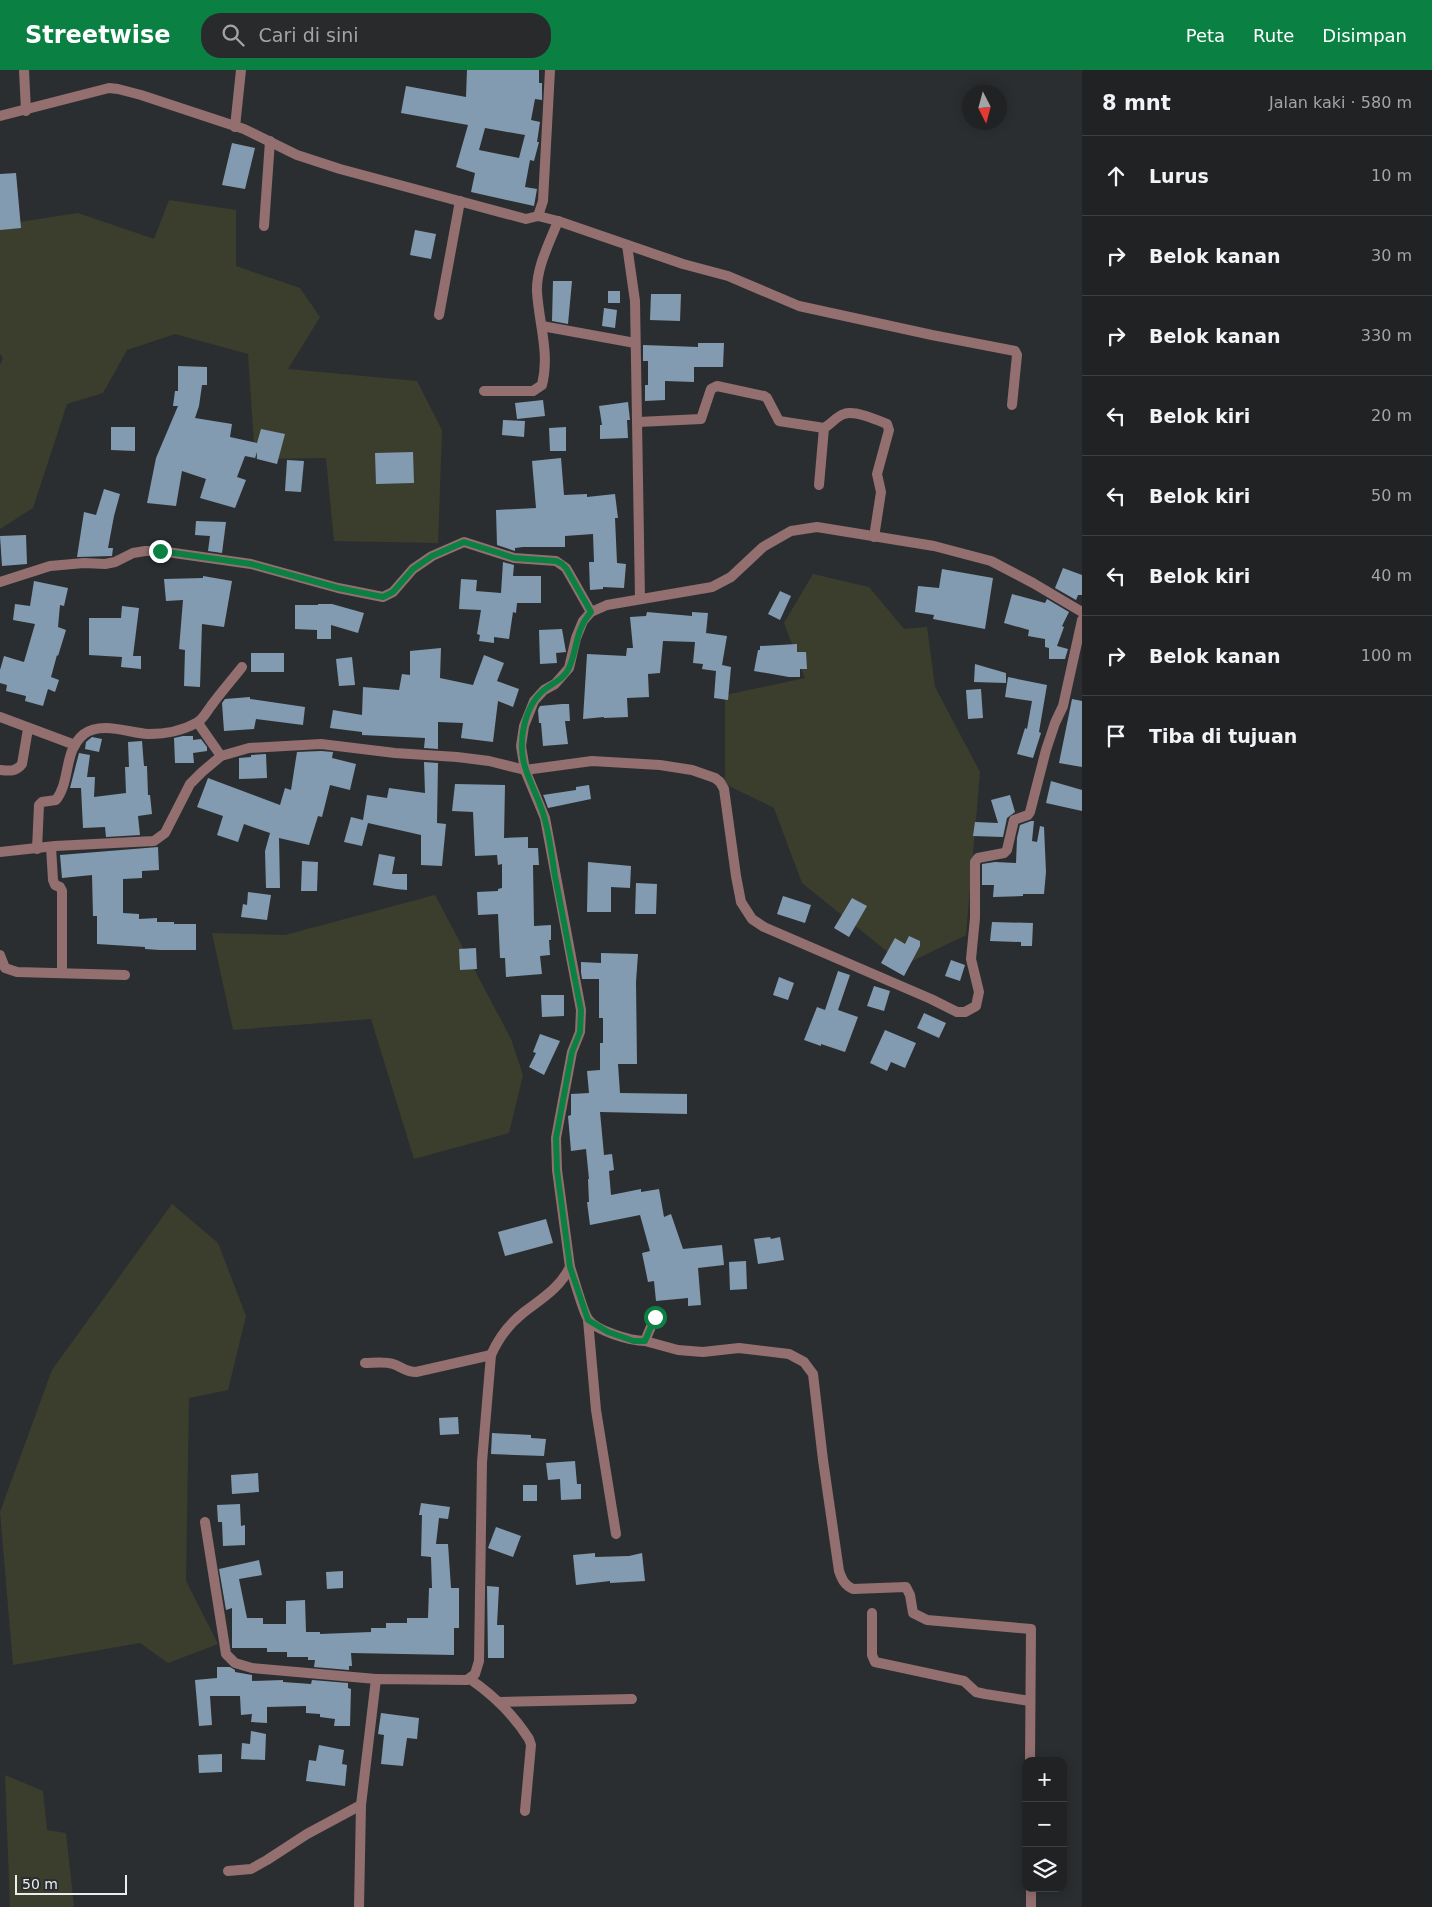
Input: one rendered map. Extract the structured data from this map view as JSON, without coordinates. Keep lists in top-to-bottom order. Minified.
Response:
{"scale_bar":"50 m","north":"bottom","page":{"header":"Streetwise","search":"Cari di sini","nav":["Peta","Rute","Disimpan"],"heading":["8 mnt","Jalan kaki · 580 m"],"list":[["Lurus","10 m"],["Belok kanan","30 m"],["Belok kanan","330 m"],["Belok kiri","20 m"],["Belok kiri","50 m"],["Belok kiri","40 m"],["Belok kanan","100 m"],"Tiba di tujuan"],"map_buttons":["+","−"],"scale":"50 m"}}
